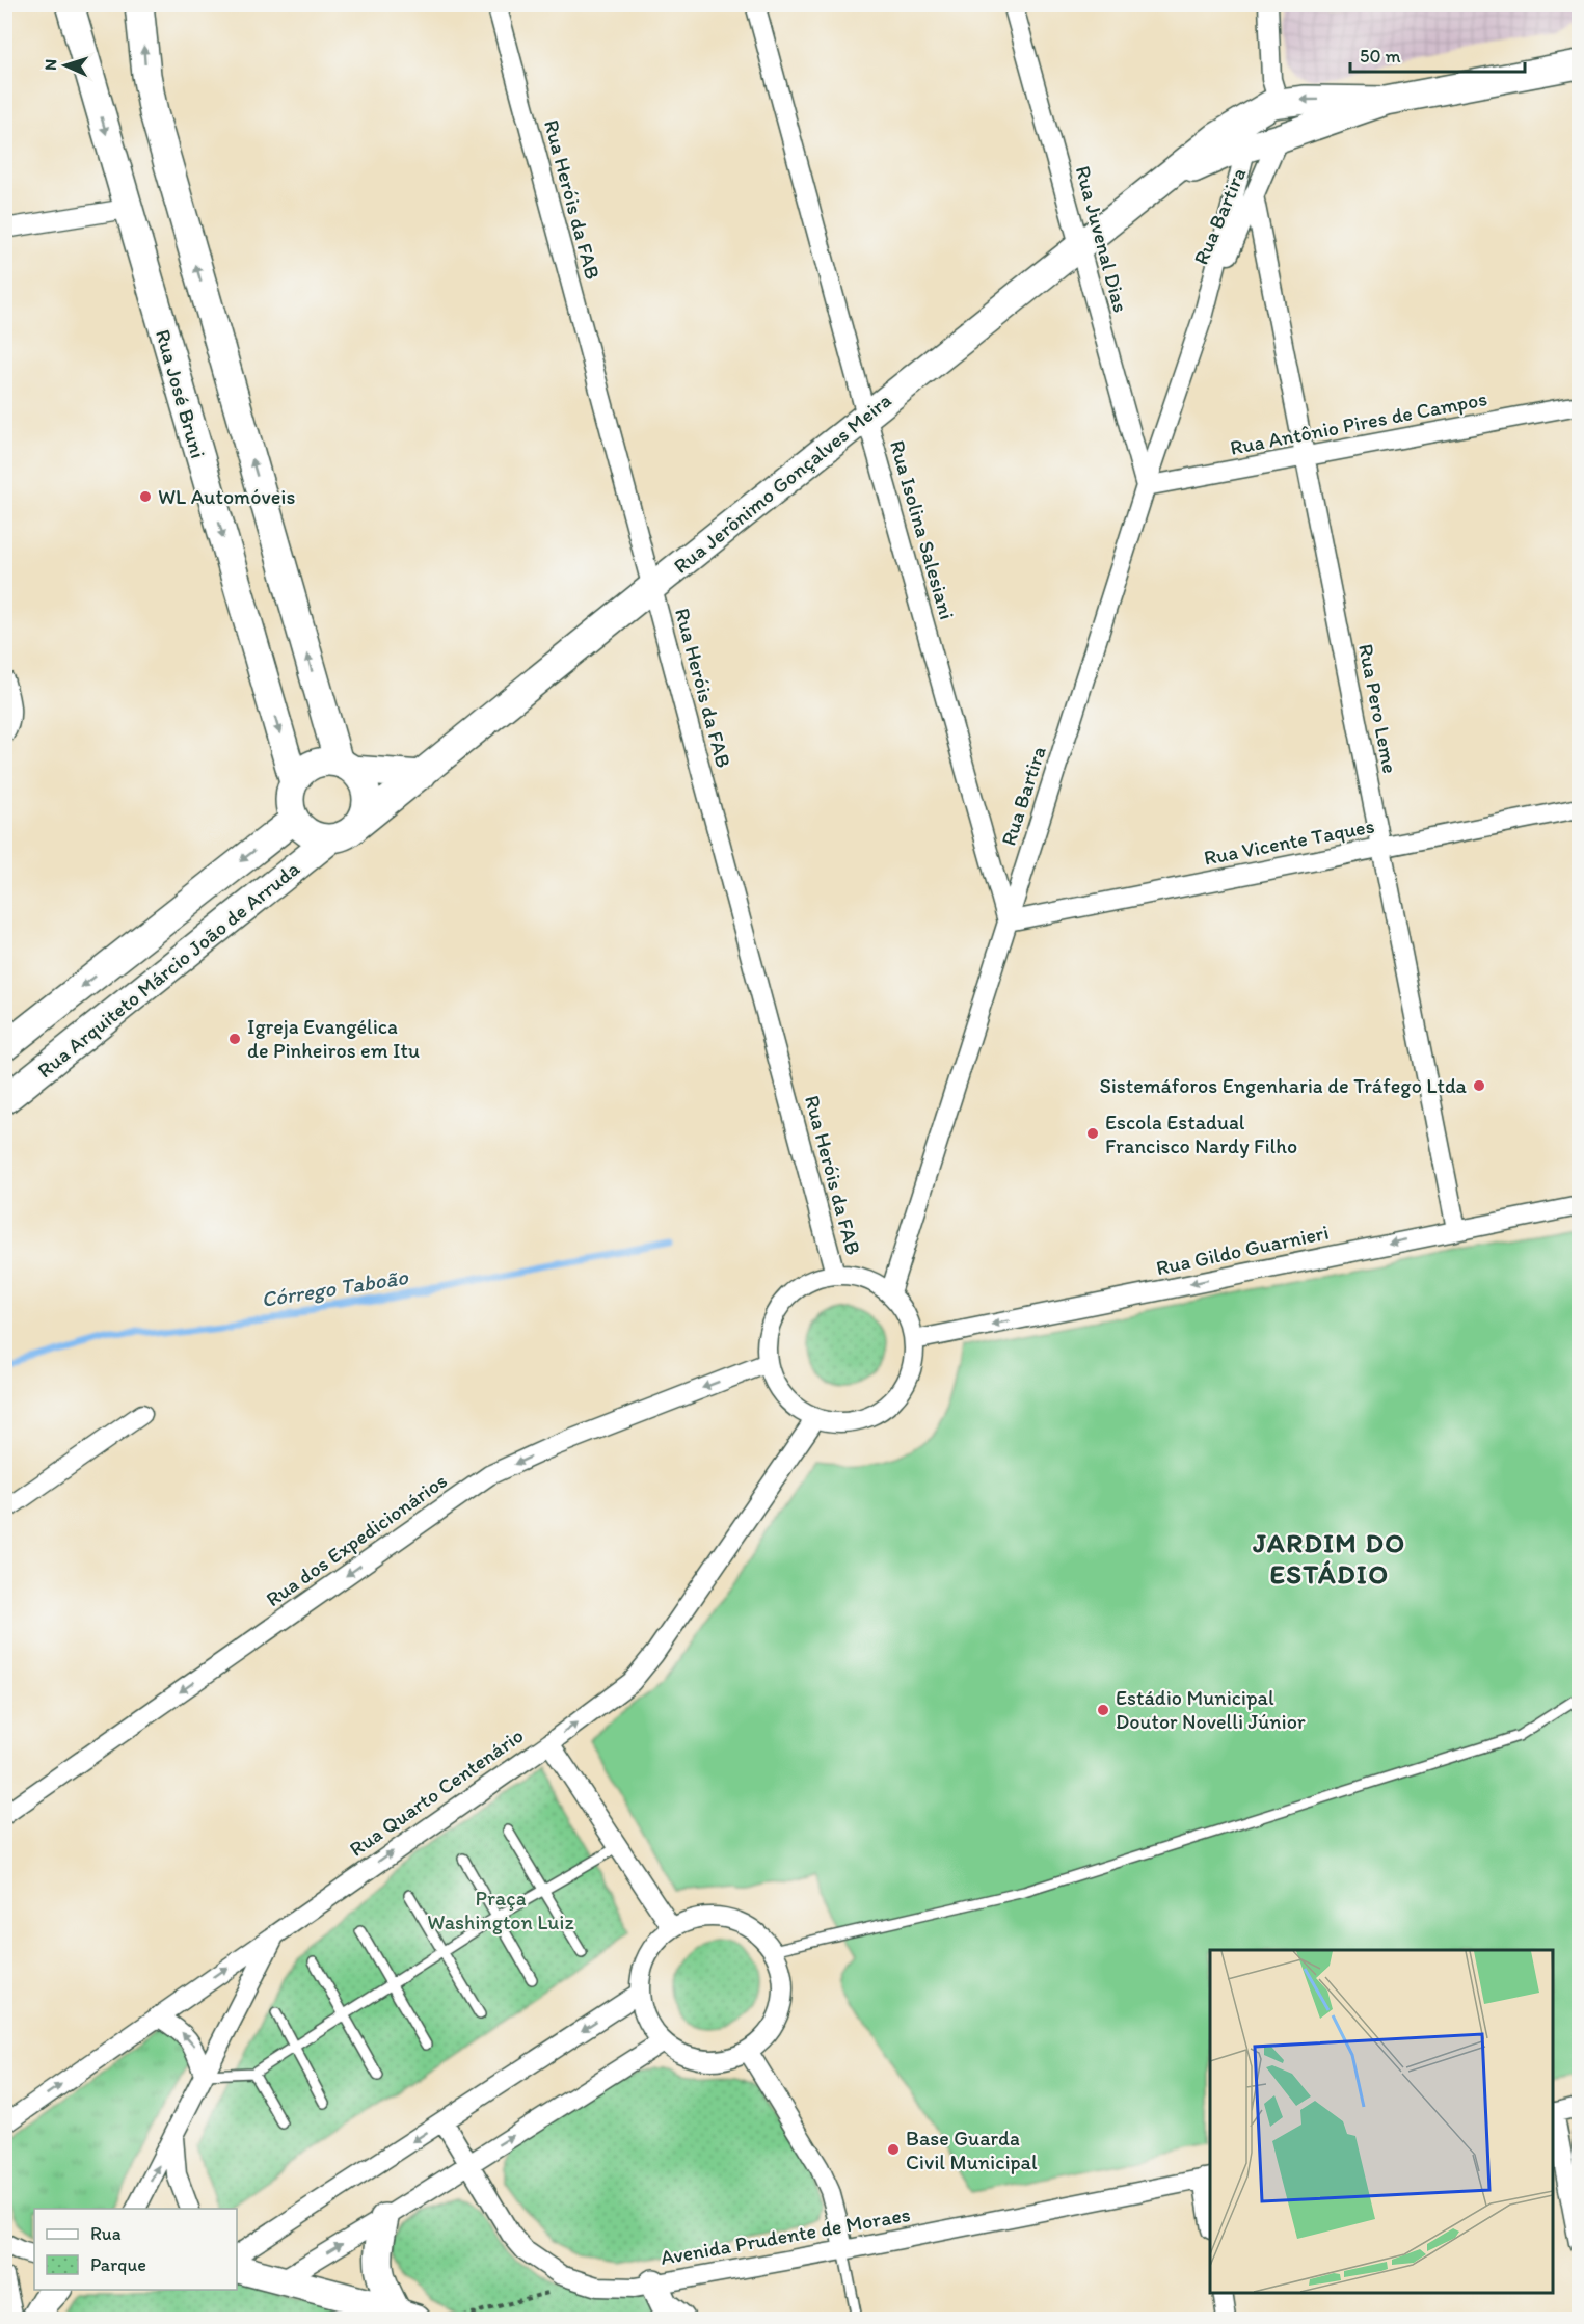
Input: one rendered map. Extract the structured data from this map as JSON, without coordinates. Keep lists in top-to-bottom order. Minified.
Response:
{"streets":{"street":["Rua Heróis da FAB","Rua Bartira","Rua Juvenal Dias","Rua José Bruni","Rua Antônio Pires de Campos","Rua Jerônimo Gonçalves Meira","Rua Isolina Salesiani","Rua Pero Leme","Rua Vicente Taques","Rua Arquiteto Márcio João de Arruda","Rua Gildo Guarnieri","Rua dos Expedicionários","Rua Quarto Centenário","Avenida Prudente de Moraes"]},"crossings":[["Rua Heróis da FAB","Rua Bartira"],["Rua Heróis da FAB","Rua Jerônimo Gonçalves Meira"],["Rua Heróis da FAB","Rua Gildo Guarnieri"],["Rua Heróis da FAB","Rua dos Expedicionários"],["Rua Heróis da FAB","Rua Quarto Centenário"],["Rua Bartira","Rua Juvenal Dias"],["Rua Bartira","Rua Antônio Pires de Campos"],["Rua Bartira","Rua Jerônimo Gonçalves Meira"],["Rua Bartira","Rua Isolina Salesiani"],["Rua Bartira","Rua Pero Leme"],["Rua Bartira","Rua Vicente Taques"],["Rua Bartira","Rua Gildo Guarnieri"],["Rua Bartira","Rua dos Expedicionários"],["Rua Bartira","Rua Quarto Centenário"],["Rua Juvenal Dias","Rua Antônio Pires de Campos"],["Rua Juvenal Dias","Rua Jerônimo Gonçalves Meira"],["Rua José Bruni","Rua Jerônimo Gonçalves Meira"],["Rua José Bruni","Rua Arquiteto Márcio João de Arruda"],["Rua Antônio Pires de Campos","Rua Pero Leme"],["Rua Jerônimo Gonçalves Meira","Rua Isolina Salesiani"],["Rua Jerônimo Gonçalves Meira","Rua Arquiteto Márcio João de Arruda"],["Rua Isolina Salesiani","Rua Vicente Taques"],["Rua Pero Leme","Rua Vicente Taques"],["Rua Pero Leme","Rua Gildo Guarnieri"],["Rua Gildo Guarnieri","Rua dos Expedicionários"],["Rua Gildo Guarnieri","Rua Quarto Centenário"],["Rua dos Expedicionários","Rua Quarto Centenário"]],"one_way":["Rua Gildo Guarnieri","Rua dos Expedicionários","Rua Quarto Centenário"],"districts":["JARDIM DO ESTÁDIO"],"water":["Córrego Taboão"],"parks":["Praça Washington Luiz"],"places":["WL Automóveis","Igreja Evangélica de Pinheiros em Itu","Sistemáforos Engenharia de Tráfego Ltda","Escola Estadual Francisco Nardy Filho","Estádio Municipal Doutor Novelli Júnior","Base Guarda Civil Municipal"],"legend":["Rua","Parque"],"scale_bar":"50 m","north":"left"}
